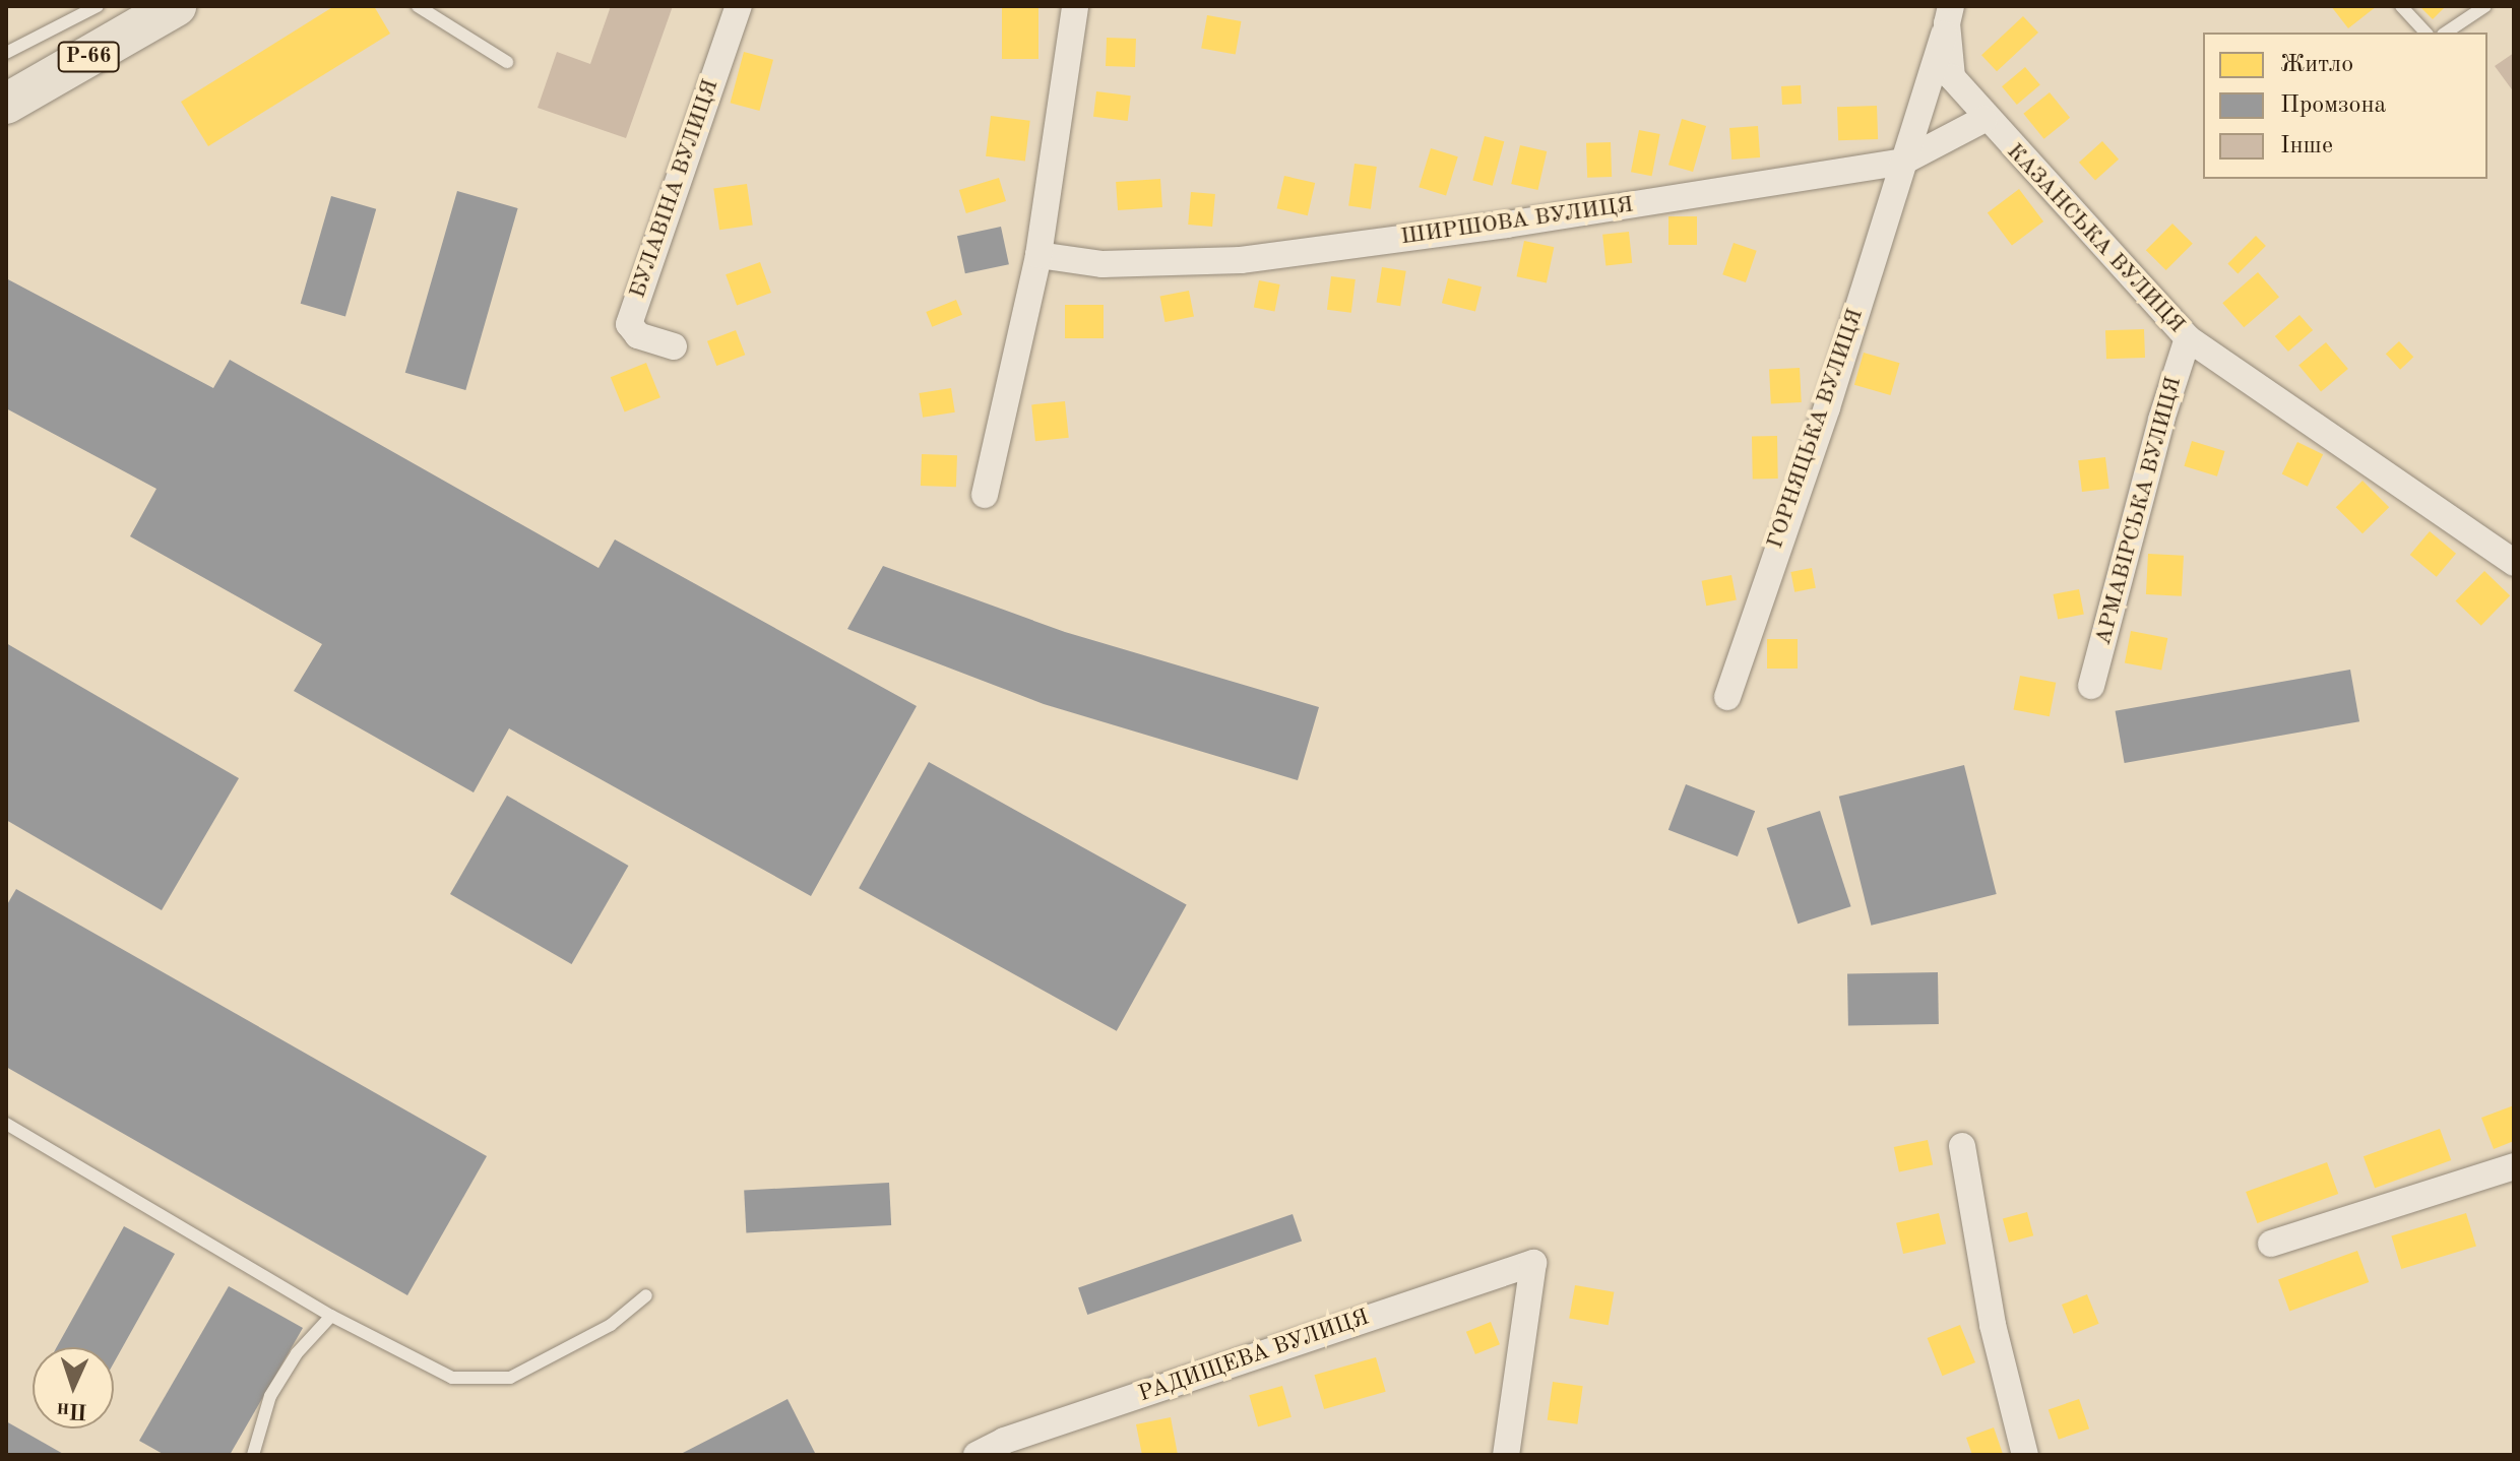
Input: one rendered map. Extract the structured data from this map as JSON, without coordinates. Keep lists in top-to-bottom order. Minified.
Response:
{"streets":{"main road":["Р-66"],"street":["БУЛАВІНА ВУЛИЦЯ","ШИРШОВА ВУЛИЦЯ","КАЗАНСЬКА ВУЛИЦЯ","ГОРНЯЦЬКА ВУЛИЦЯ","АРМАВІРСЬКА ВУЛИЦЯ","РАДИЩЕВА ВУЛИЦЯ"]},"crossings":[["ШИРШОВА ВУЛИЦЯ","КАЗАНСЬКА ВУЛИЦЯ"],["ШИРШОВА ВУЛИЦЯ","ГОРНЯЦЬКА ВУЛИЦЯ"],["КАЗАНСЬКА ВУЛИЦЯ","ГОРНЯЦЬКА ВУЛИЦЯ"],["КАЗАНСЬКА ВУЛИЦЯ","АРМАВІРСЬКА ВУЛИЦЯ"]],"legend":["Житло","Промзона","Інше"],"north":"bottom"}
